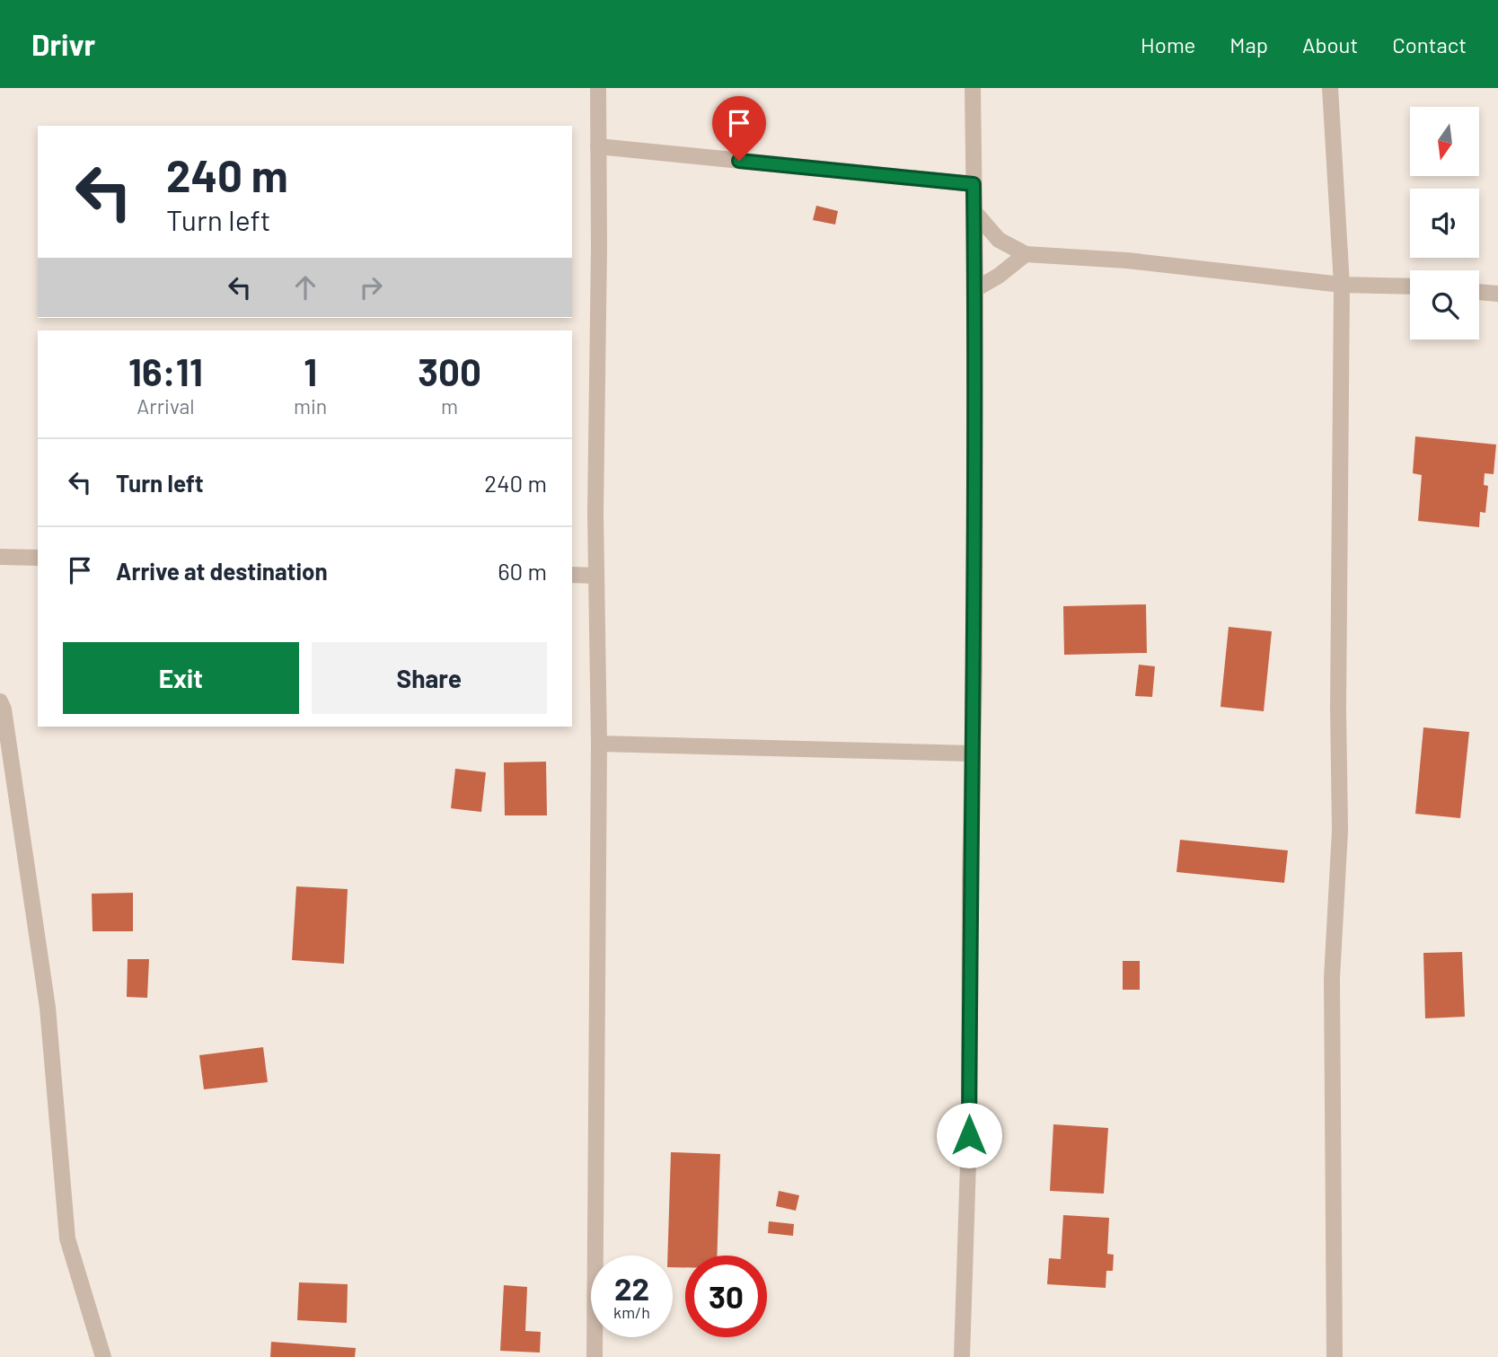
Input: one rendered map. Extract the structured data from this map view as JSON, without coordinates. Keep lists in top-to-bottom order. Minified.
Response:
{"north":"bottom","page":{"header":"Drivr","nav":["Home","Map","About","Contact"],"turn":["240 m","Turn left"],"eta":["16:11","Arrival","1","min","300","m"],"list":[{"name":"Turn left","value":"240 m"},{"name":"Arrive at destination","value":"60 m"}],"buttons":["Exit","Share"],"speed":"22 km/h","limit":"30"}}
